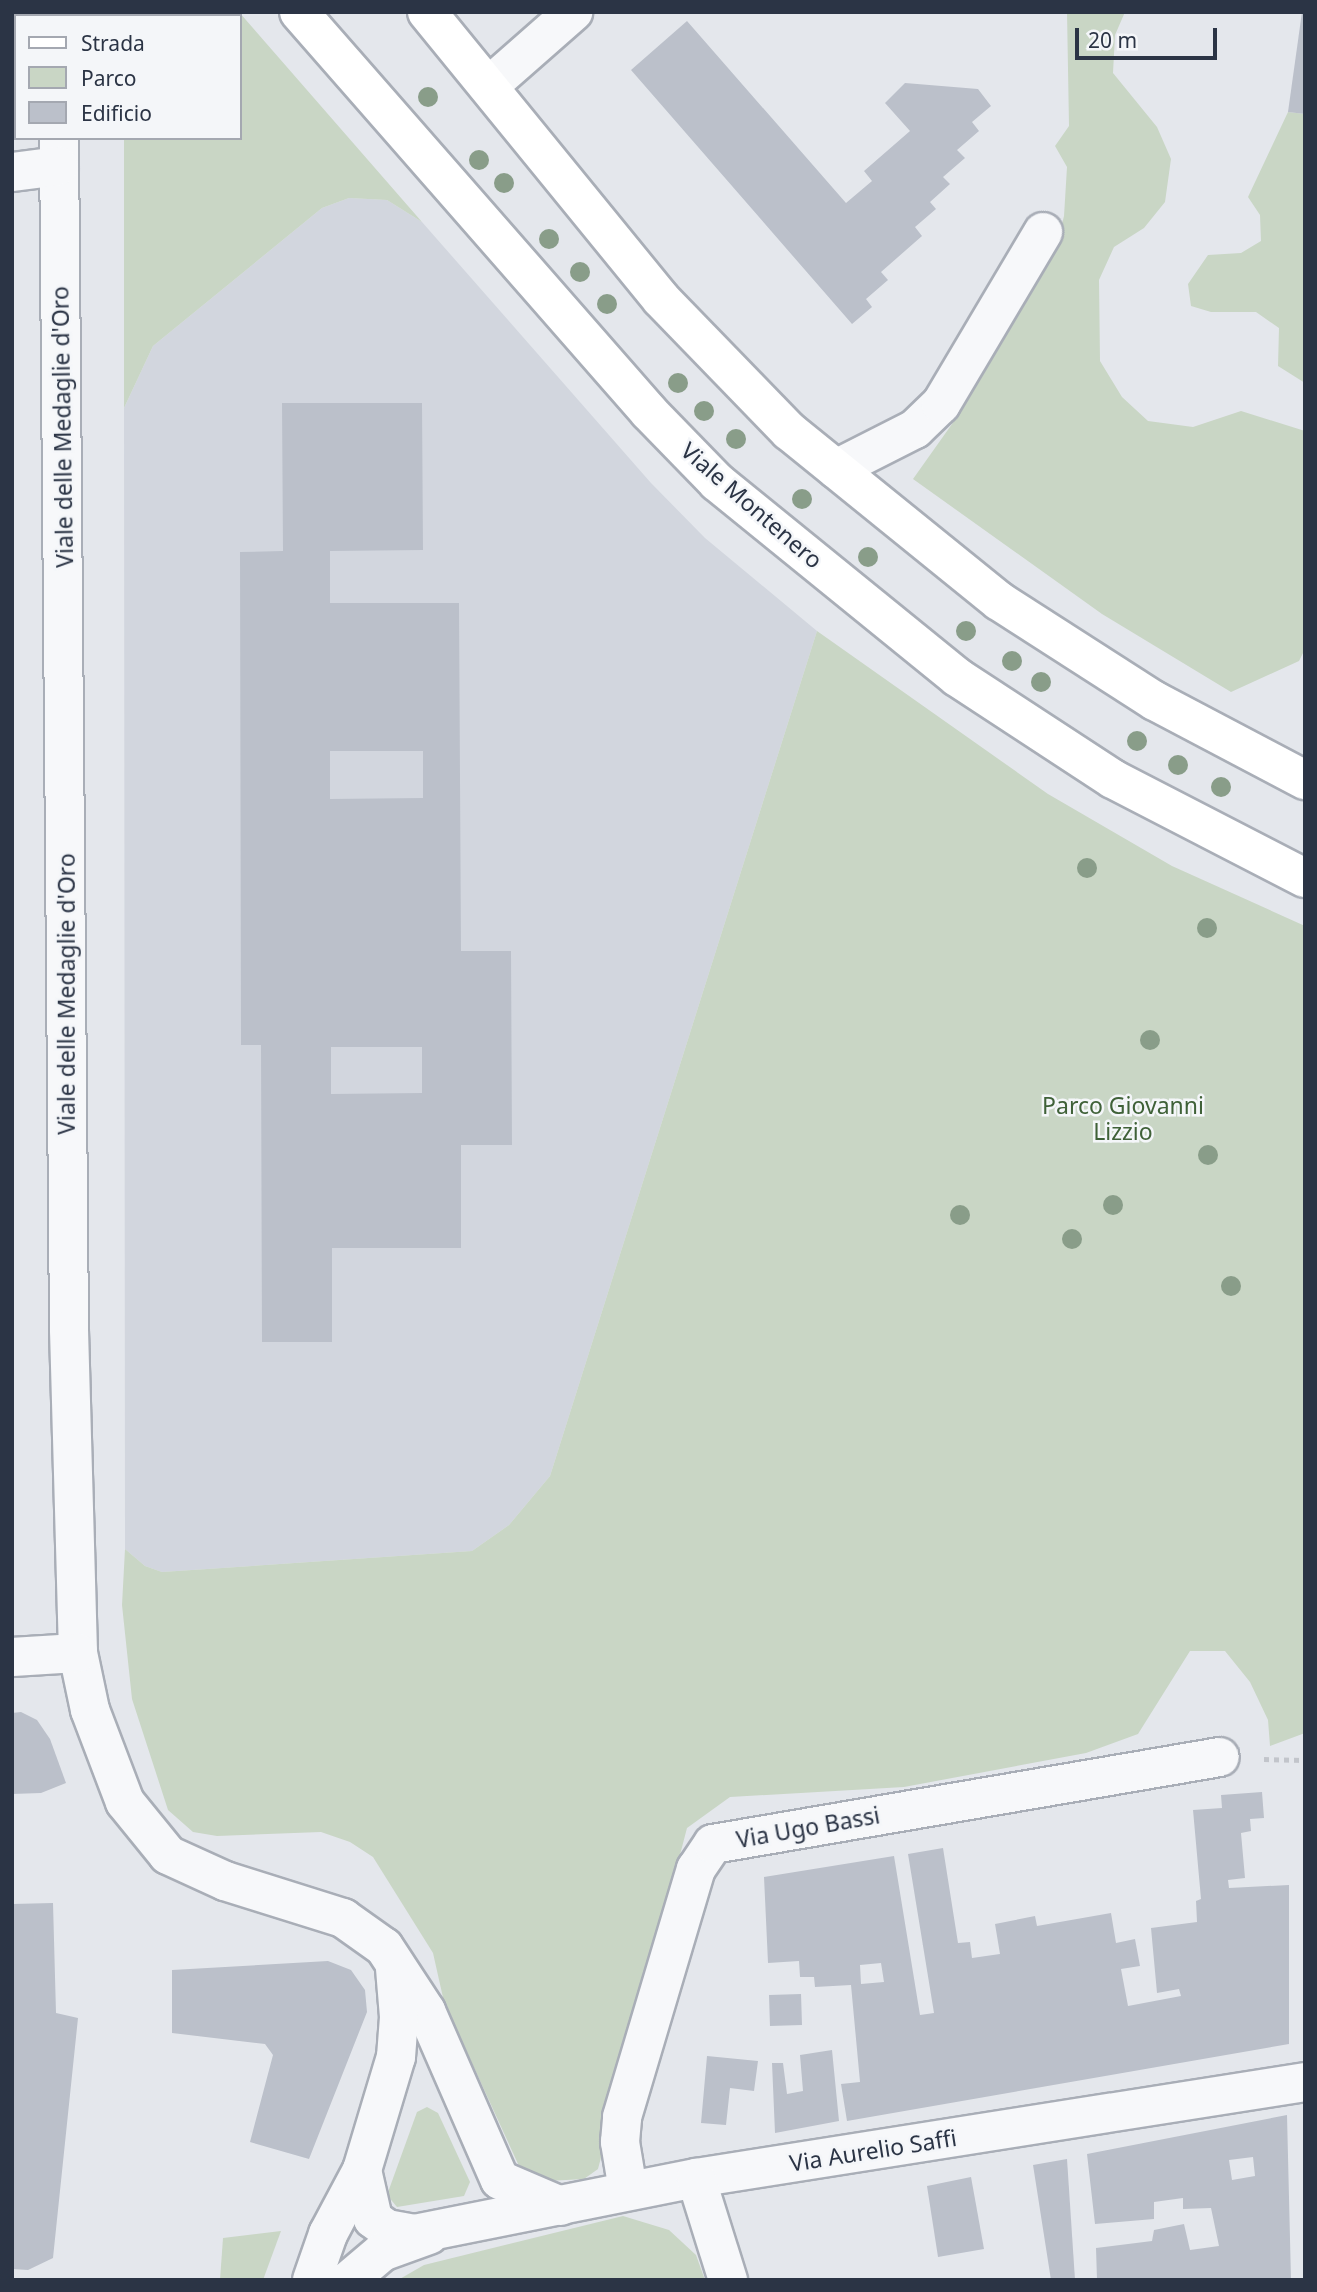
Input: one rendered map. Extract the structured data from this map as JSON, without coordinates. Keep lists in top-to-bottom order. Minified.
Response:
{"streets":{"main road":["Viale Montenero"],"street":["Viale delle Medaglie d'Oro","Via Ugo Bassi","Via Aurelio Saffi"]},"crossings":[["Viale delle Medaglie d'Oro","Via Aurelio Saffi"],["Via Ugo Bassi","Via Aurelio Saffi"]],"parks":["Parco Giovanni Lizzio"],"legend":["Strada","Parco","Edificio"],"scale_bar":"20 m"}
